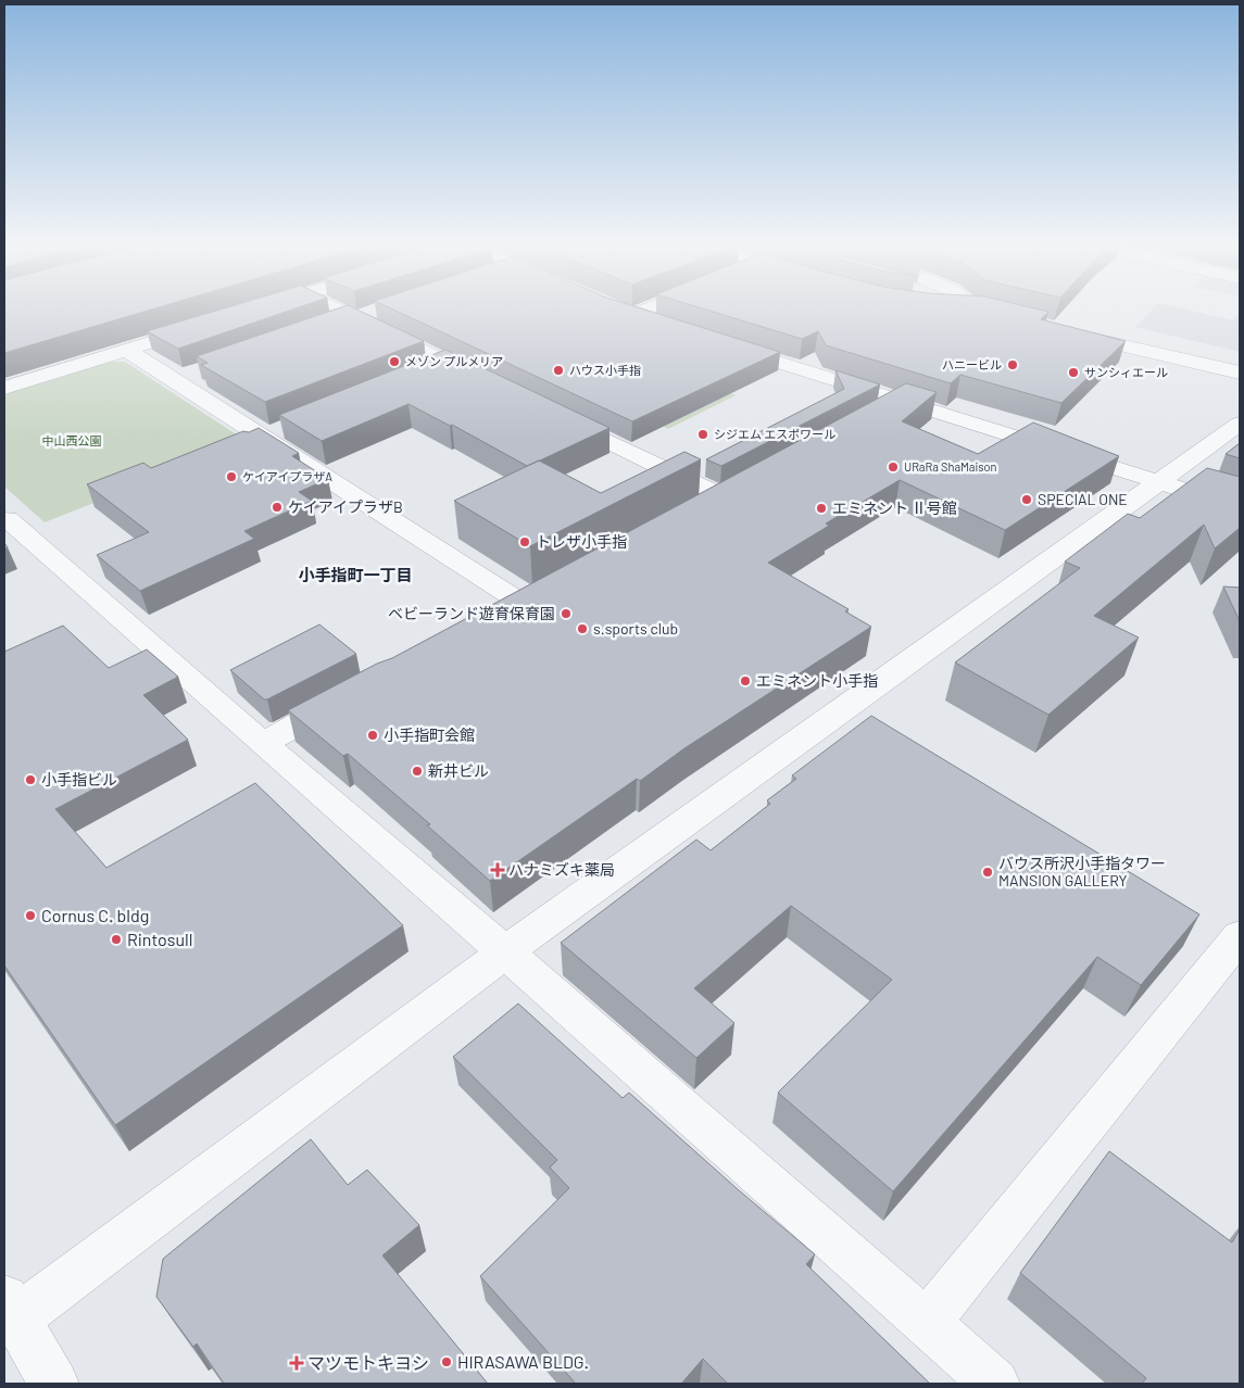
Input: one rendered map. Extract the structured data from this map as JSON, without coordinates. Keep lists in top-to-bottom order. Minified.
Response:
{"districts":["小手指町一丁目"],"parks":["中山西公園"],"places":{"other":["メゾン プルメリア","ハニービル","ハウス小手指","サンシィエール","シジエム エスポワール","URaRa ShaMaison","ケイアイプラザA","SPECIAL ONE","ケイアイプラザB","エミネント Ⅱ号館","トレザ小手指","ベビーランド遊育保育園","s.sports club","エミネント小手指","小手指町会館","新井ビル","小手指ビル","バウス所沢小手指タワー MANSION GALLERY","Cornus C. bldg","Rintosull","HIRASAWA BLDG."],"health":["ハナミズキ薬局","マツモトキヨシ"]}}
